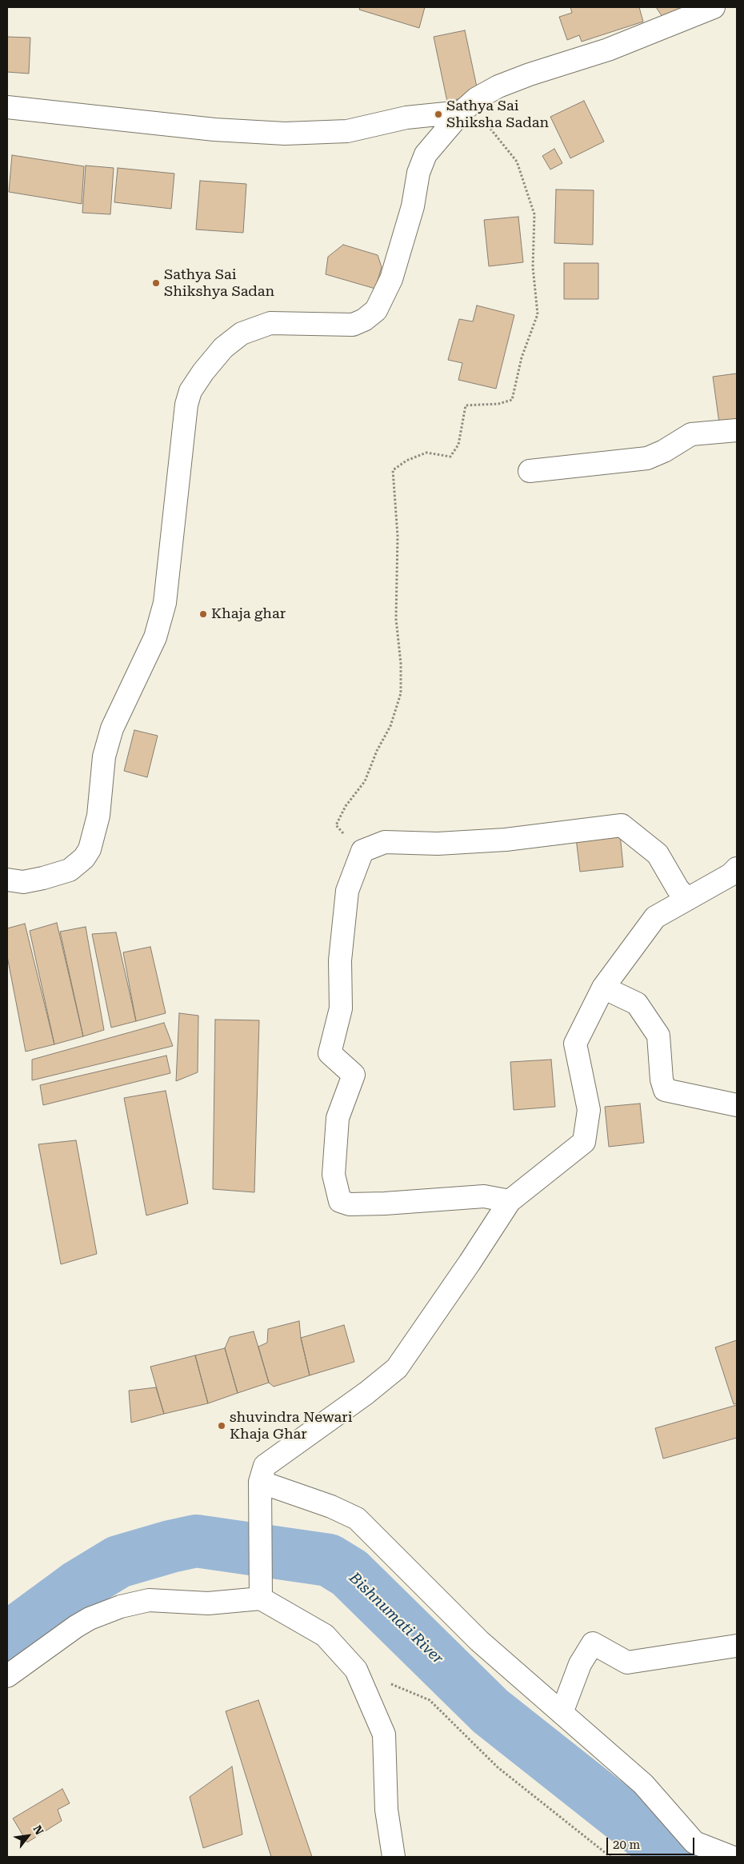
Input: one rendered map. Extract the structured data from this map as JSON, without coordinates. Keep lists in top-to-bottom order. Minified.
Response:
{"water":["Bishnumati River"],"places":["Sathya Sai Shiksha Sadan","Sathya Sai Shikshya Sadan","Khaja ghar","shuvindra Newari Khaja Ghar"],"scale_bar":"20 m","north":"top right"}
